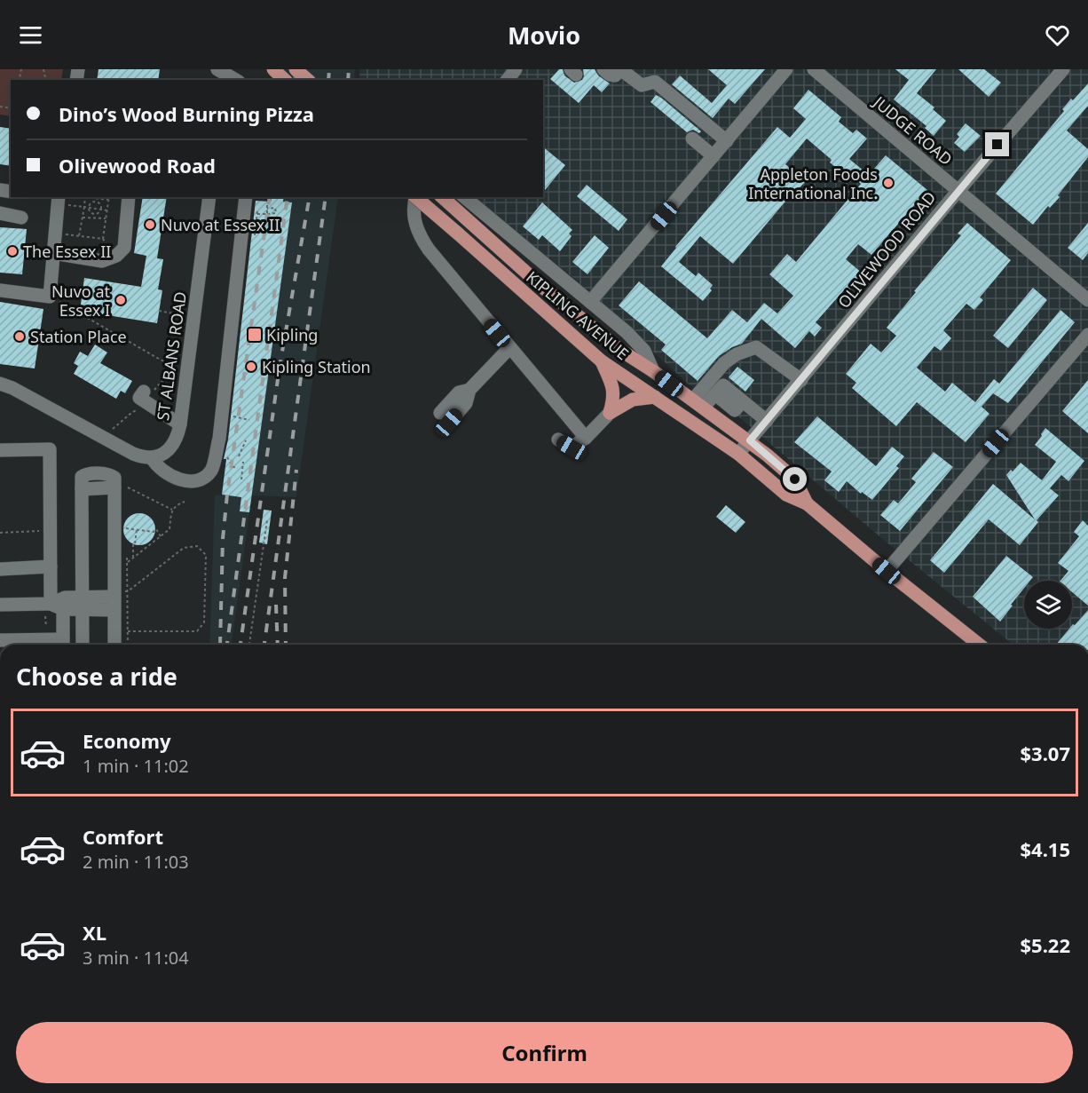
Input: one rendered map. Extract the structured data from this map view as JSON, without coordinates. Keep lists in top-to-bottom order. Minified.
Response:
{"streets":{"main road":["KIPLING AVENUE"],"street":["JUDGE ROAD","OLIVEWOOD ROAD","ST ALBANS ROAD"]},"crossings":[["JUDGE ROAD","OLIVEWOOD ROAD"],["OLIVEWOOD ROAD","KIPLING AVENUE"]],"places":{"other":["Appleton Foods International Inc.","Nuvo at Essex II","The Essex II","Nuvo at Essex I","Station Place","Kipling Station"],"transit":["Kipling"]},"page":{"header":"Movio","banner":["Dino’s Wood Burning Pizza","Olivewood Road"],"heading":"Choose a ride","list":[{"name":"Economy","note":"1 min · 11:02","value":"$3.07"},{"name":"Comfort","note":"2 min · 11:03","value":"$4.15"},{"name":"XL","note":"3 min · 11:04","value":"$5.22"}],"buttons":"Confirm"}}
